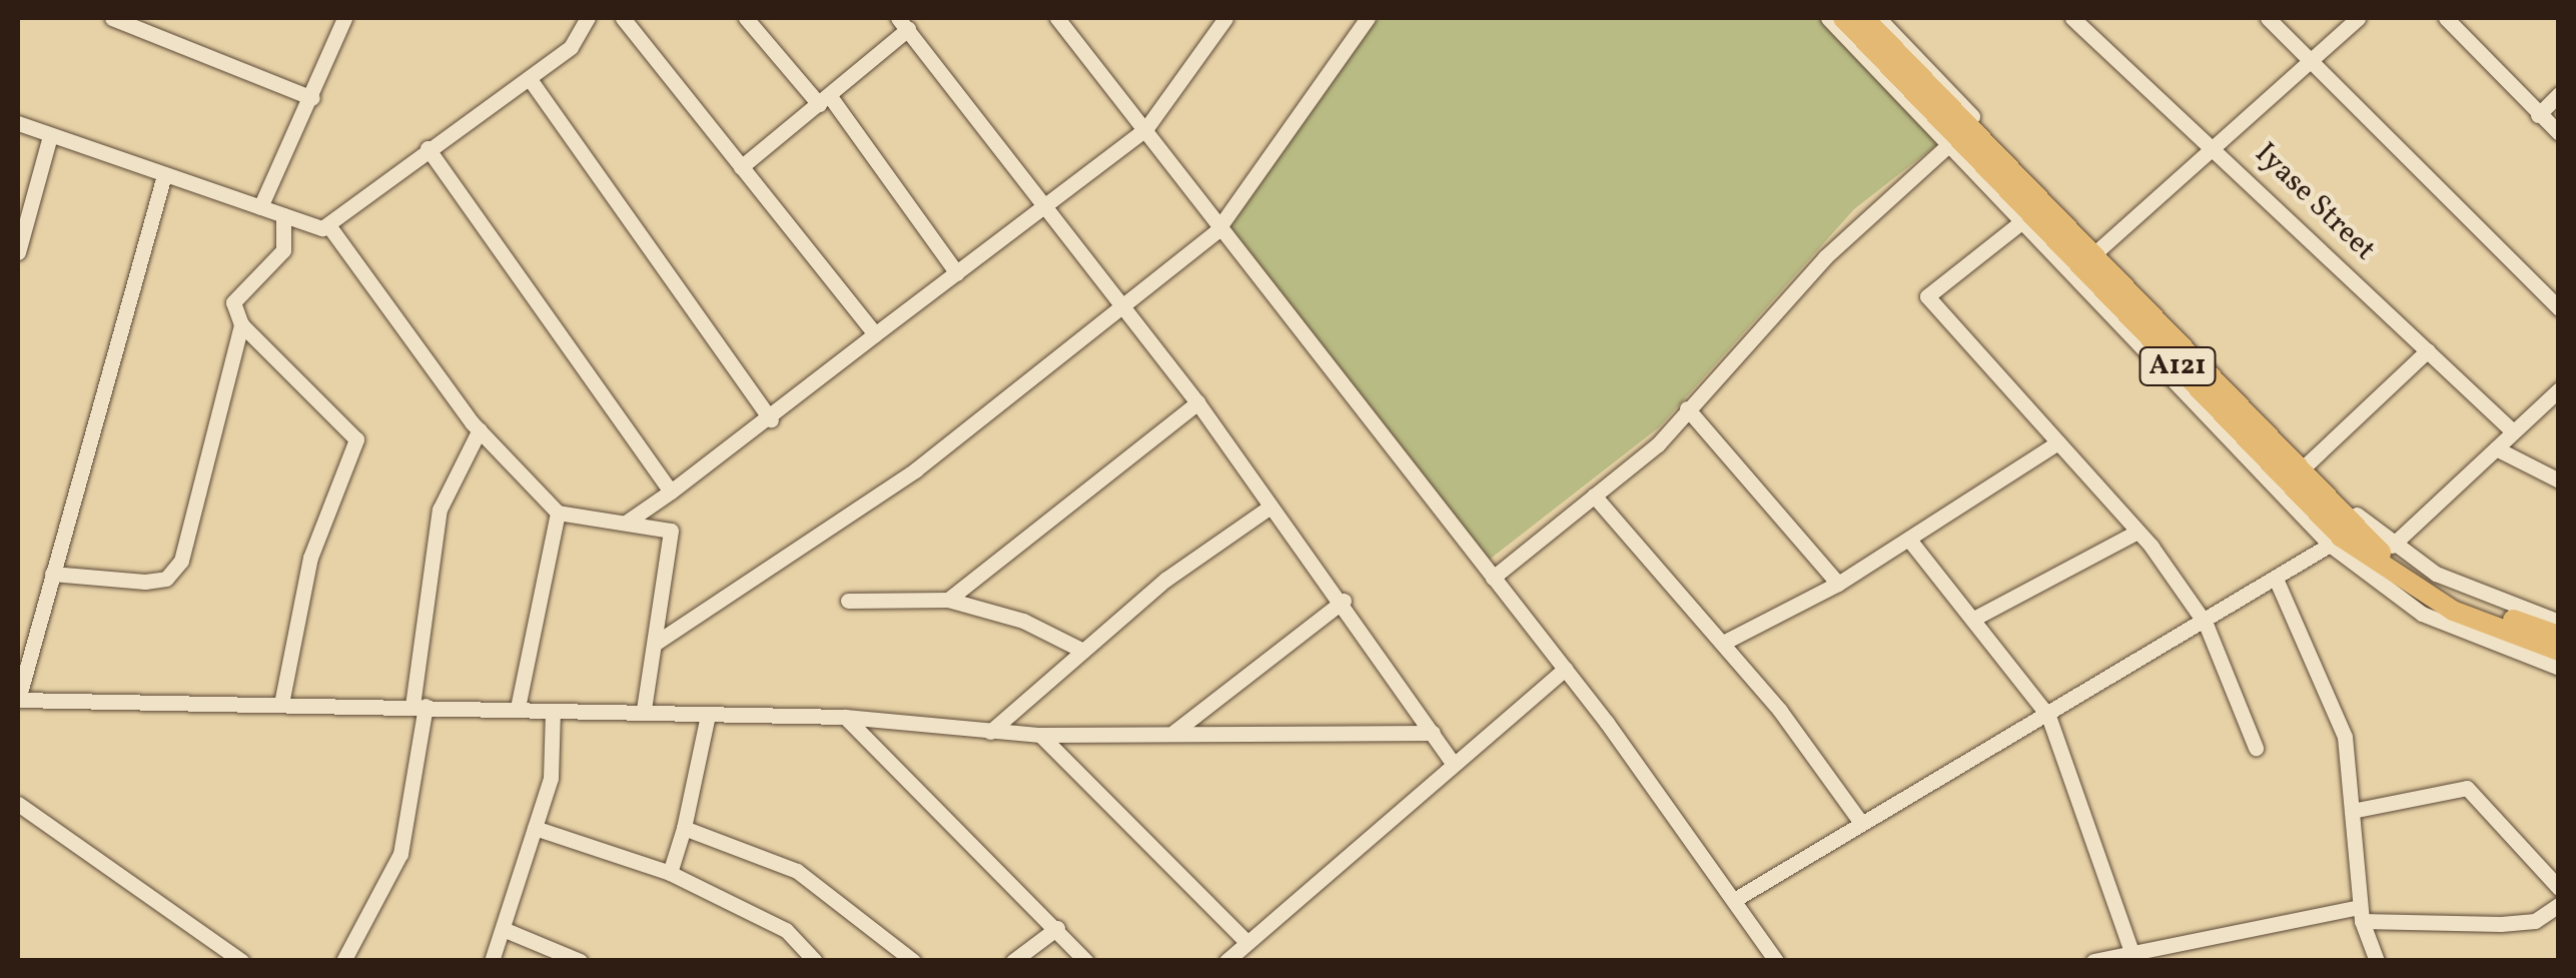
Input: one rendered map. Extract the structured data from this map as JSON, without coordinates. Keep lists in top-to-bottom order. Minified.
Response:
{"streets":{"highway":["A121"],"street":["Iyase Street"]}}
